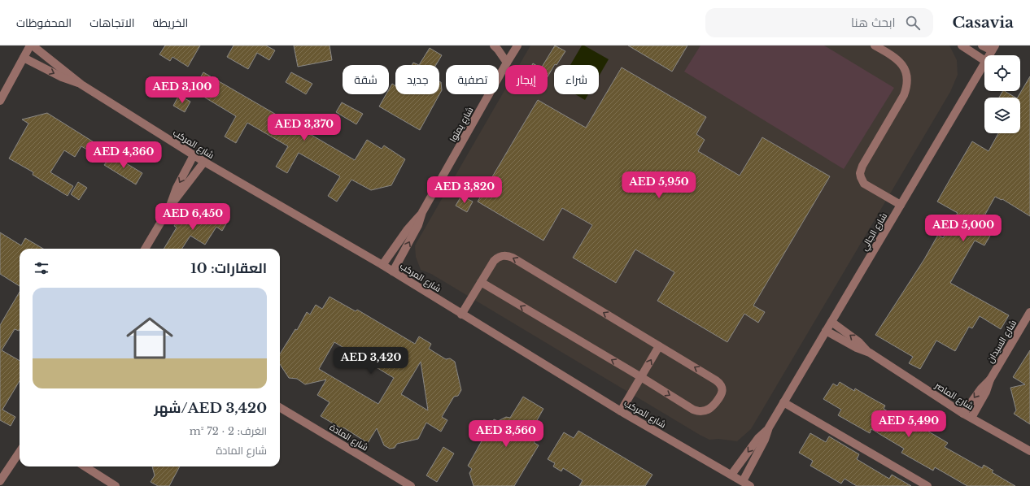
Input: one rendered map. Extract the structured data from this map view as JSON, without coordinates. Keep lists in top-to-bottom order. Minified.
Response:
{"streets":{"street":["شارع يمتوا","شارع المركب","شارع الجالي","شارع السيدان","شارع الماصر","شارع المادة"]},"crossings":[["شارع يمتوا","شارع المركب"],["شارع المركب","شارع الجالي"],["شارع الجالي","شارع الماصر"],["شارع السيدان","شارع الماصر"]],"page":{"header":"Casavia","search":"ابحث هنا","nav":["الخريطة","الاتجاهات","المحفوظات"],"chip":["شراء","إيجار","تصفية","جديد","شقة"],"price":["AED 3,100","AED 3,370","AED 4,360","AED 5,950","AED 3,820","AED 6,450","AED 5,000","AED 3,420","AED 5,490","AED 3,560"],"heading":"العقارات: 10","list":[{"name":"AED 3,420/شهر","note":"الغرف: 2 · 72 m² · شارع المادة"}]}}
